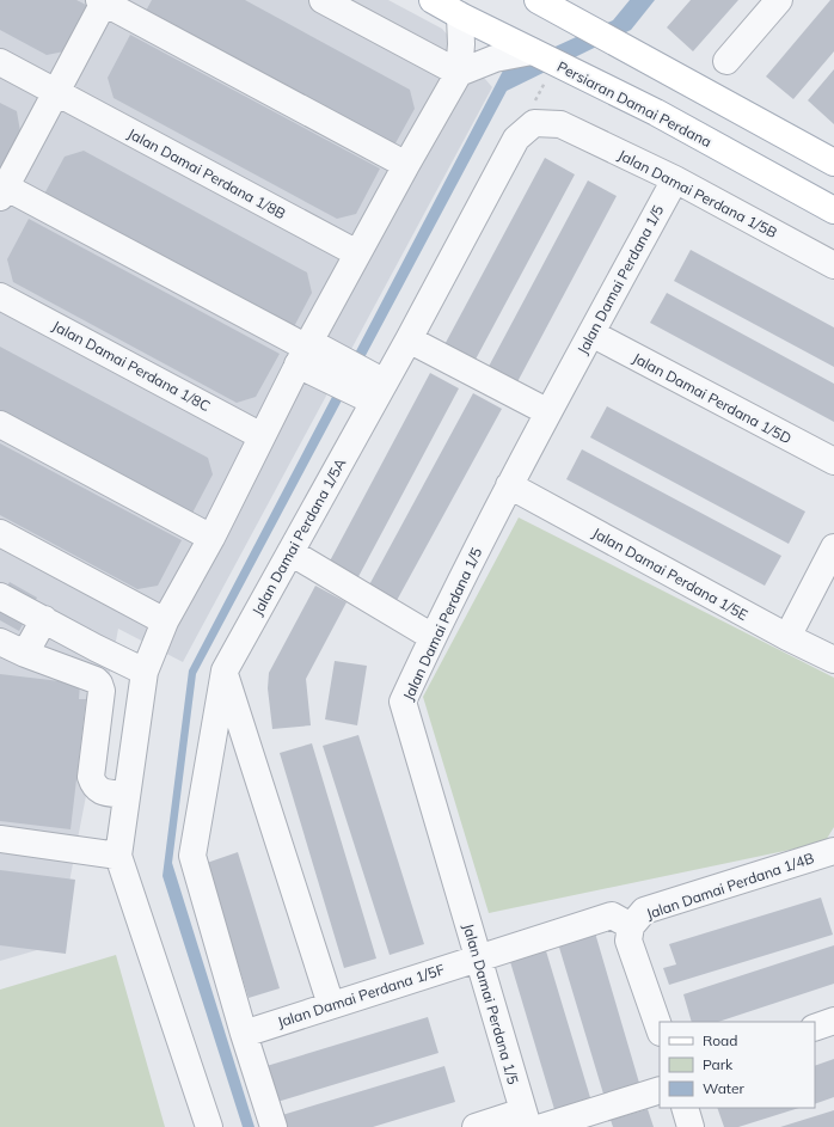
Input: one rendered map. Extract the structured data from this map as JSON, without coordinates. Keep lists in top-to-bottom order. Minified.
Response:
{"streets":{"main road":["Persiaran Damai Perdana"],"street":["Jalan Damai Perdana 1/8B","Jalan Damai Perdana 1/5B","Jalan Damai Perdana 1/5","Jalan Damai Perdana 1/8C","Jalan Damai Perdana 1/5D","Jalan Damai Perdana 1/5A","Jalan Damai Perdana 1/5E","Jalan Damai Perdana 1/4B","Jalan Damai Perdana 1/5F"]},"crossings":[["Jalan Damai Perdana 1/5B","Jalan Damai Perdana 1/5"],["Jalan Damai Perdana 1/5B","Jalan Damai Perdana 1/5A"],["Jalan Damai Perdana 1/5","Jalan Damai Perdana 1/5D"],["Jalan Damai Perdana 1/5","Jalan Damai Perdana 1/5E"],["Jalan Damai Perdana 1/5","Jalan Damai Perdana 1/5F"],["Jalan Damai Perdana 1/5A","Jalan Damai Perdana 1/5F"],["Jalan Damai Perdana 1/4B","Jalan Damai Perdana 1/5F"]],"legend":["Road","Park","Water"]}
